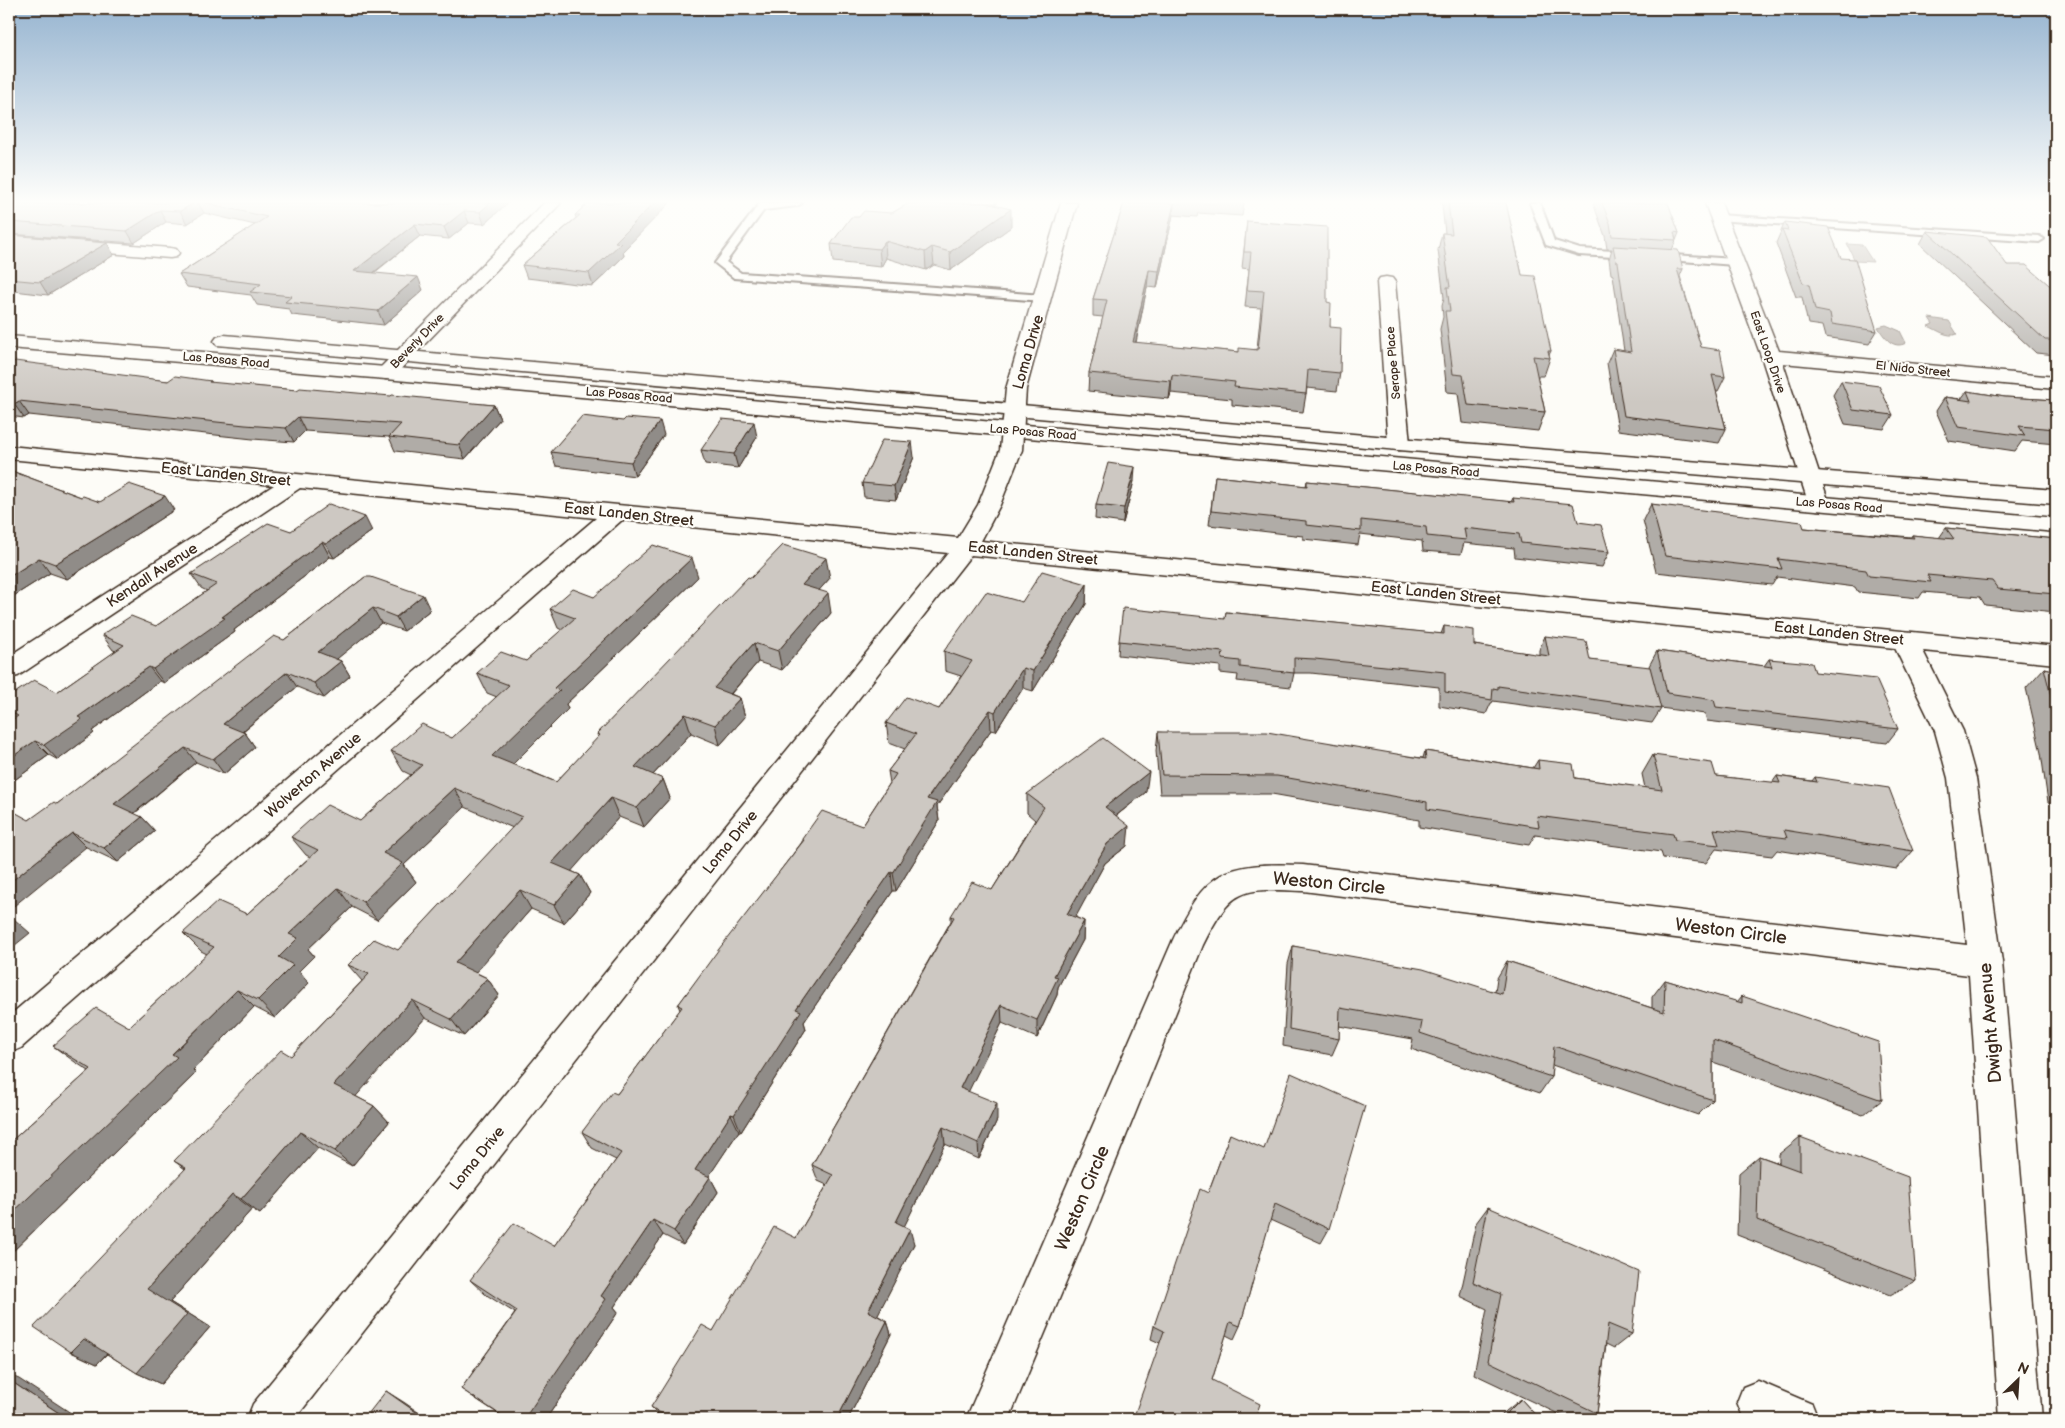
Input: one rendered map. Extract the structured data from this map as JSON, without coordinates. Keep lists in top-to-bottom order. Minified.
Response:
{"streets":{"street":["Beverly Drive","Loma Drive","East Loop Drive","Las Posas Road","Serape Place","El Nido Street","East Landen Street","Kendall Avenue","Wolverton Avenue","Weston Circle","Dwight Avenue"]},"crossings":[["Beverly Drive","Las Posas Road"],["Loma Drive","Las Posas Road"],["Loma Drive","East Landen Street"],["East Loop Drive","Las Posas Road"],["East Loop Drive","El Nido Street"],["Las Posas Road","Serape Place"],["East Landen Street","Kendall Avenue"],["East Landen Street","Wolverton Avenue"],["East Landen Street","Dwight Avenue"],["Weston Circle","Dwight Avenue"]],"north":"top right"}
